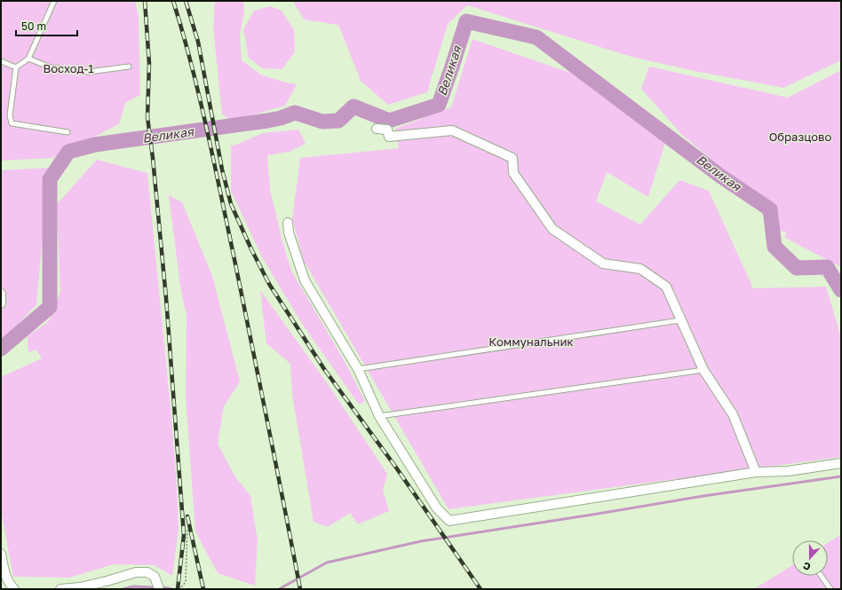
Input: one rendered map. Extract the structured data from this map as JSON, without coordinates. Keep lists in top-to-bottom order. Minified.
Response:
{"water":["Великая"],"parks":["Восход-1","Образцово","Коммунальник"],"scale_bar":"50 m","north":"bottom"}
